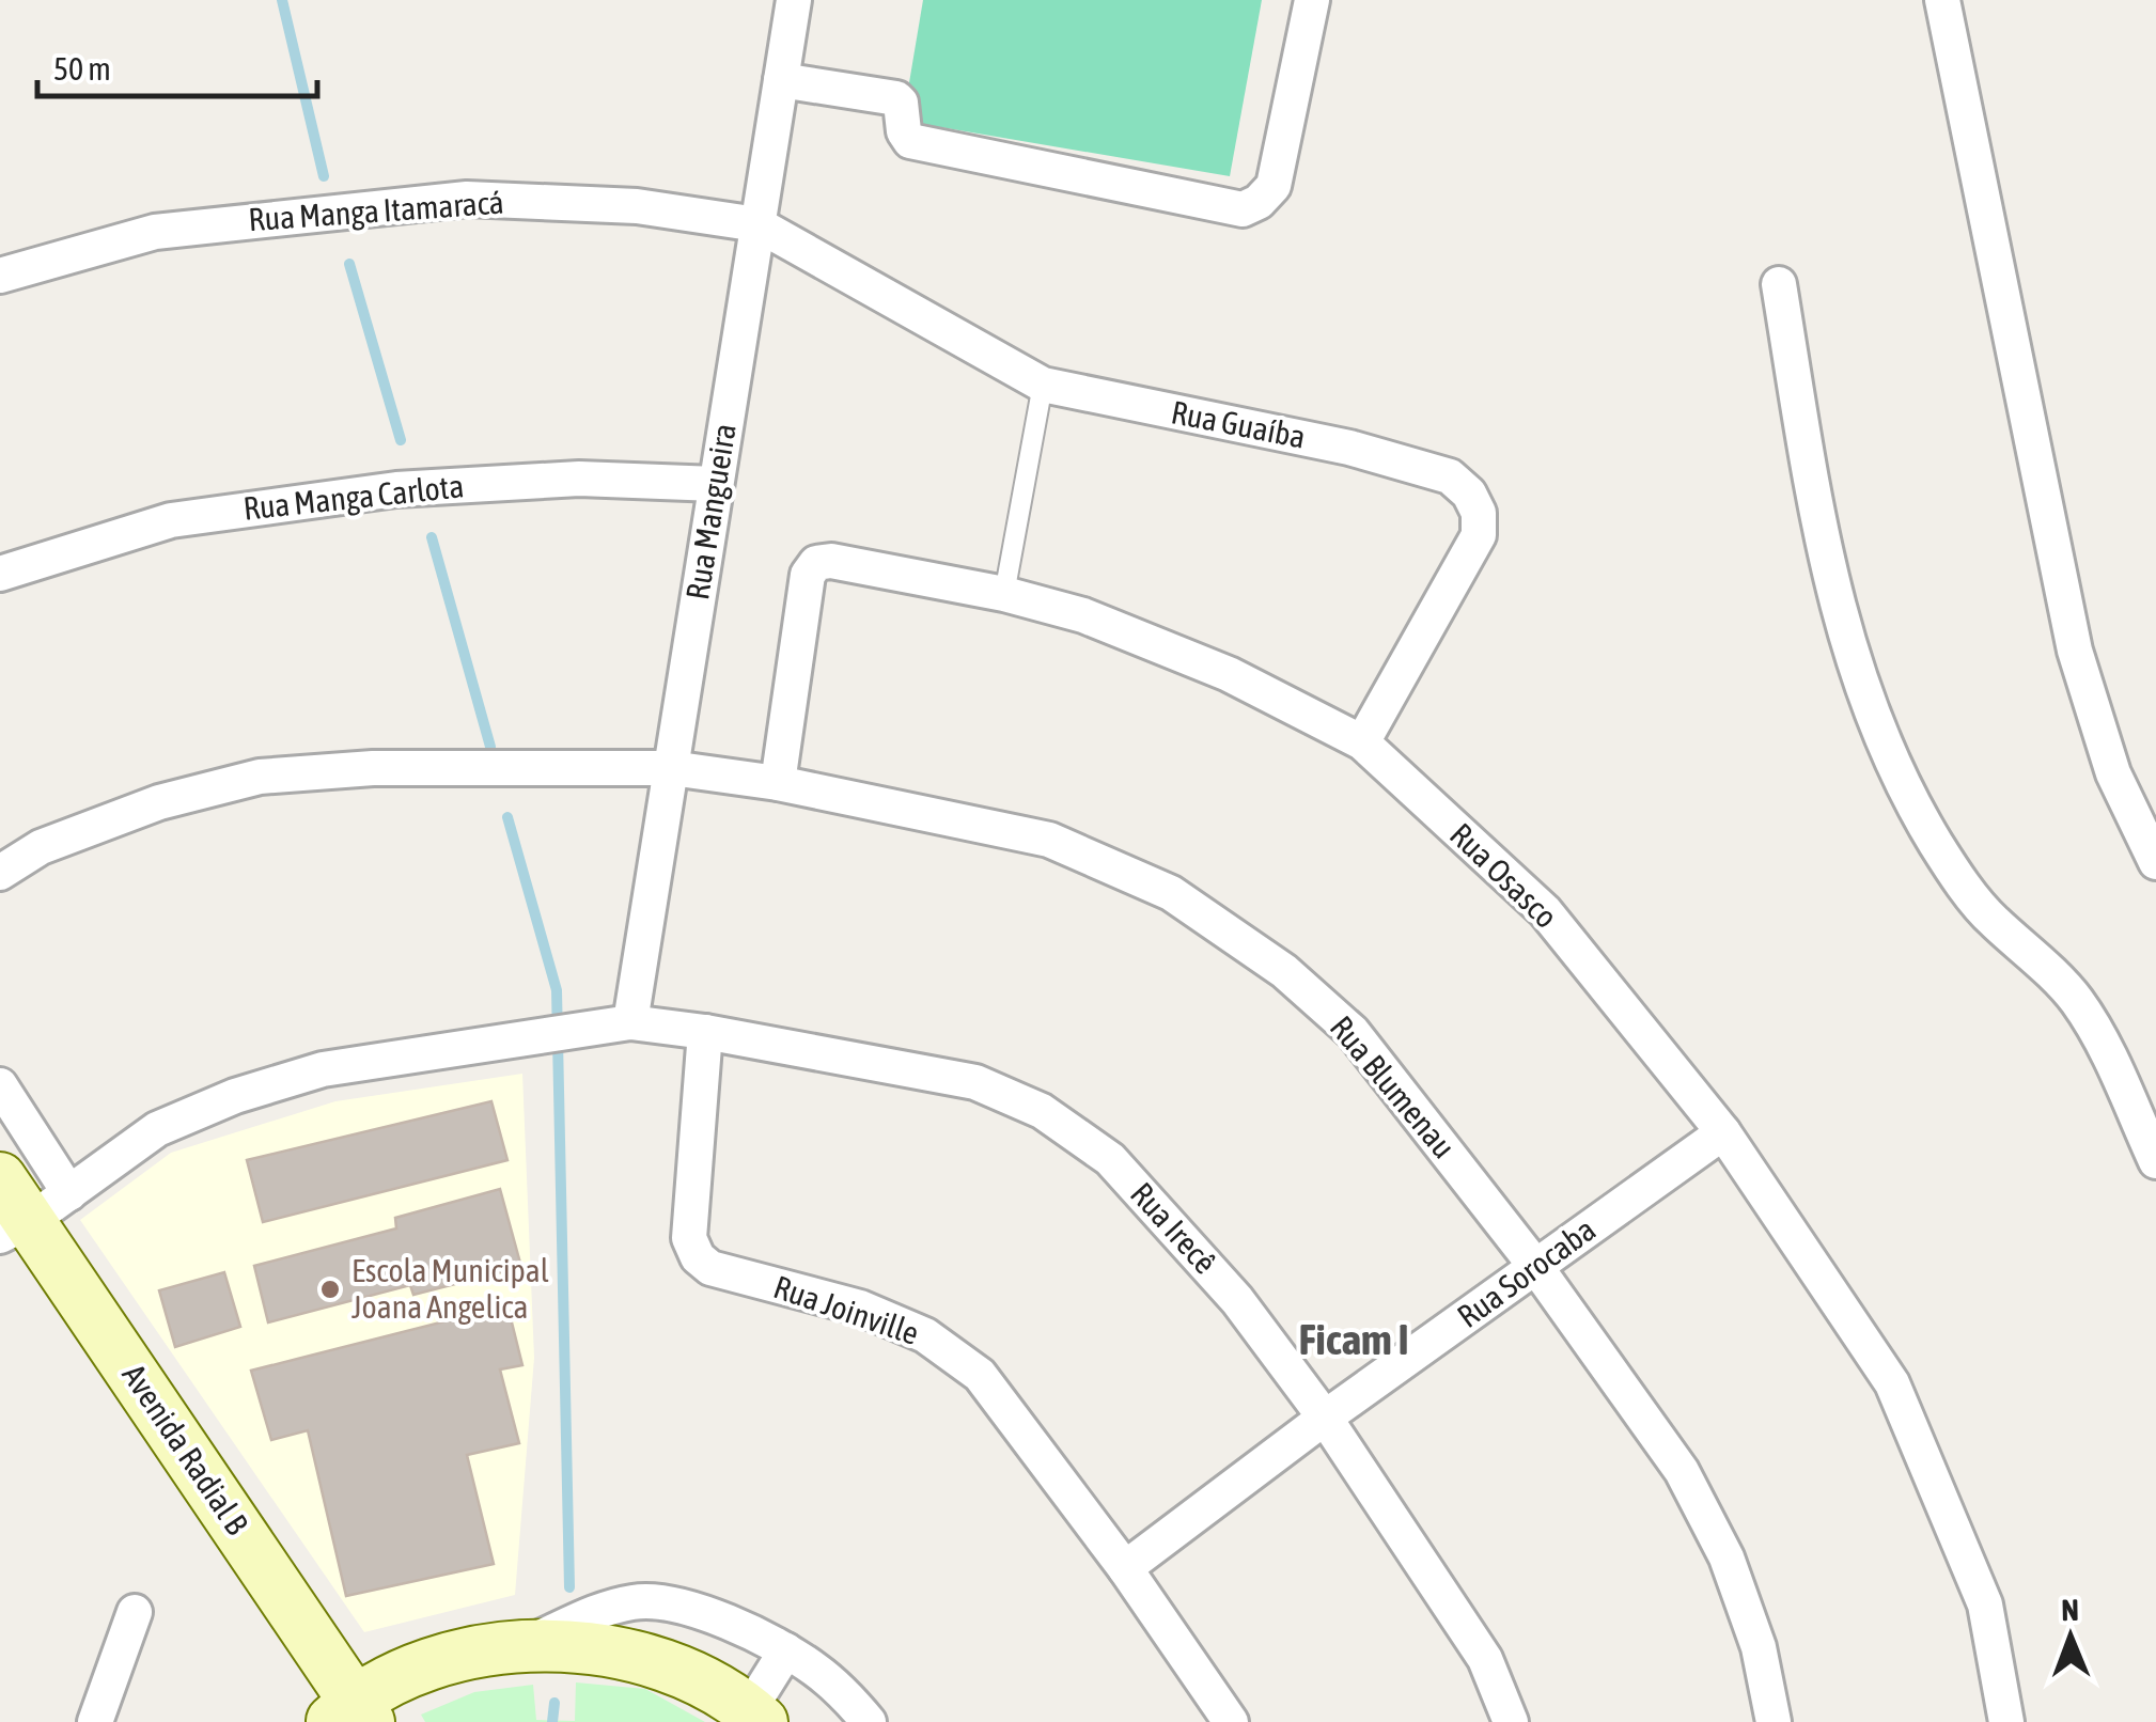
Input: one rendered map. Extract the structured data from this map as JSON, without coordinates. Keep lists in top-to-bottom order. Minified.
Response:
{"streets":{"main road":["Avenida Radial B"],"street":["Rua Manga Itamaracá","Rua Guaíba","Rua Manga Carlota","Rua Mangueira","Rua Osasco","Rua Blumenau","Rua Irecê","Rua Sorocaba","Rua Joinville"]},"crossings":[["Rua Manga Itamaracá","Rua Guaíba"],["Rua Manga Itamaracá","Rua Mangueira"],["Rua Guaíba","Rua Mangueira"],["Rua Guaíba","Rua Osasco"],["Rua Manga Carlota","Rua Mangueira"],["Rua Mangueira","Rua Blumenau"],["Rua Mangueira","Rua Irecê"],["Rua Osasco","Rua Blumenau"],["Rua Osasco","Rua Sorocaba"],["Rua Blumenau","Rua Sorocaba"],["Rua Irecê","Rua Sorocaba"],["Rua Irecê","Rua Joinville"],["Rua Irecê","Avenida Radial B"],["Rua Sorocaba","Rua Joinville"]],"districts":["Ficam I"],"places":["Escola Municipal Joana Angelica"],"scale_bar":"50 m","north":"top"}
